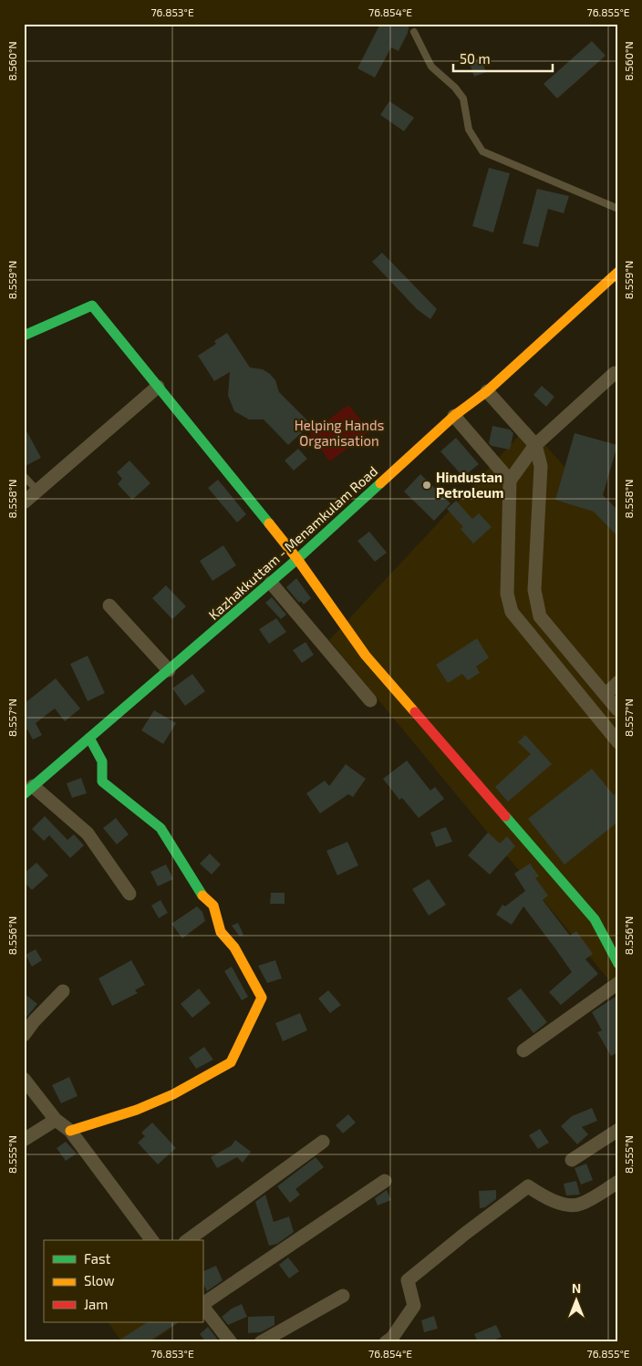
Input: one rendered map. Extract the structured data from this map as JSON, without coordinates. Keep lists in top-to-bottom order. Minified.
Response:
{"streets":{"street":["Kazhakkuttam - Menamkulam Road"]},"parks":["Helping Hands Organisation"],"places":["Hindustan Petroleum"],"legend":["Fast","Slow","Jam"],"scale_bar":"50 m","north":"top","coordinates":["76.853°E","76.854°E","76.855°E","8.560°N","8.559°N","8.558°N","8.557°N","8.556°N","8.555°N"]}
